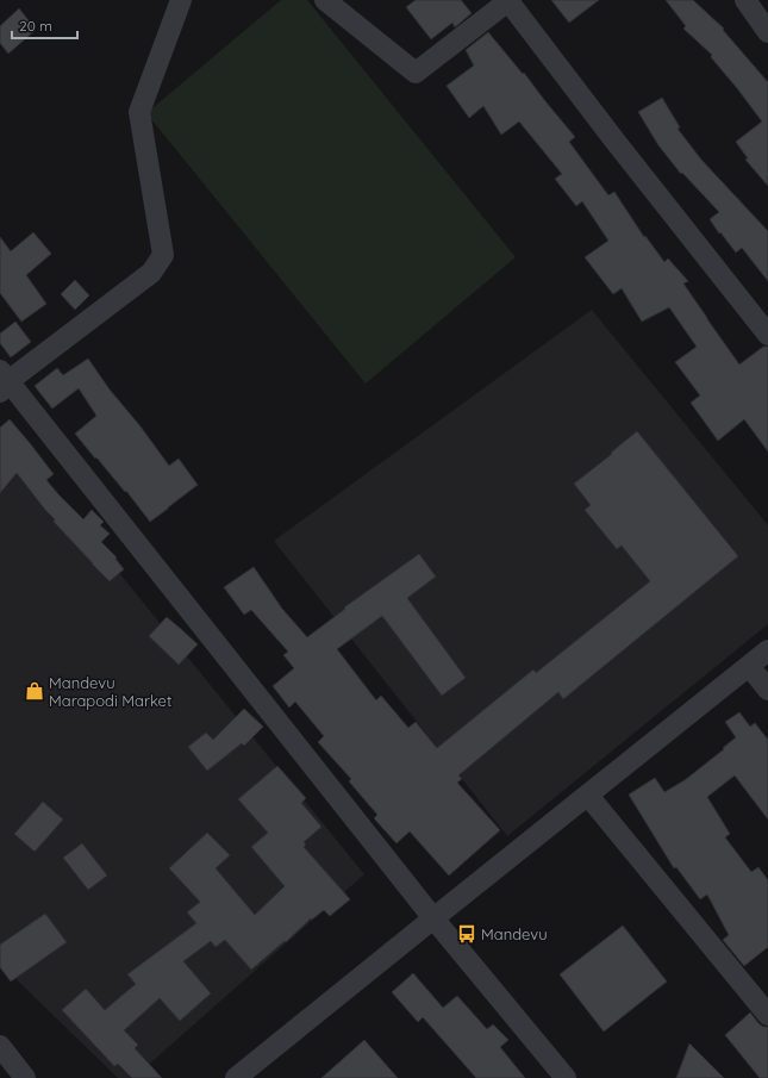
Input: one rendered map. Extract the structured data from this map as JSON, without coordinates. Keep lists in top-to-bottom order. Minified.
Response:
{"places":{"shop":["Mandevu Marapodi Market"],"bus stop":["Mandevu"]},"scale_bar":"20 m"}
